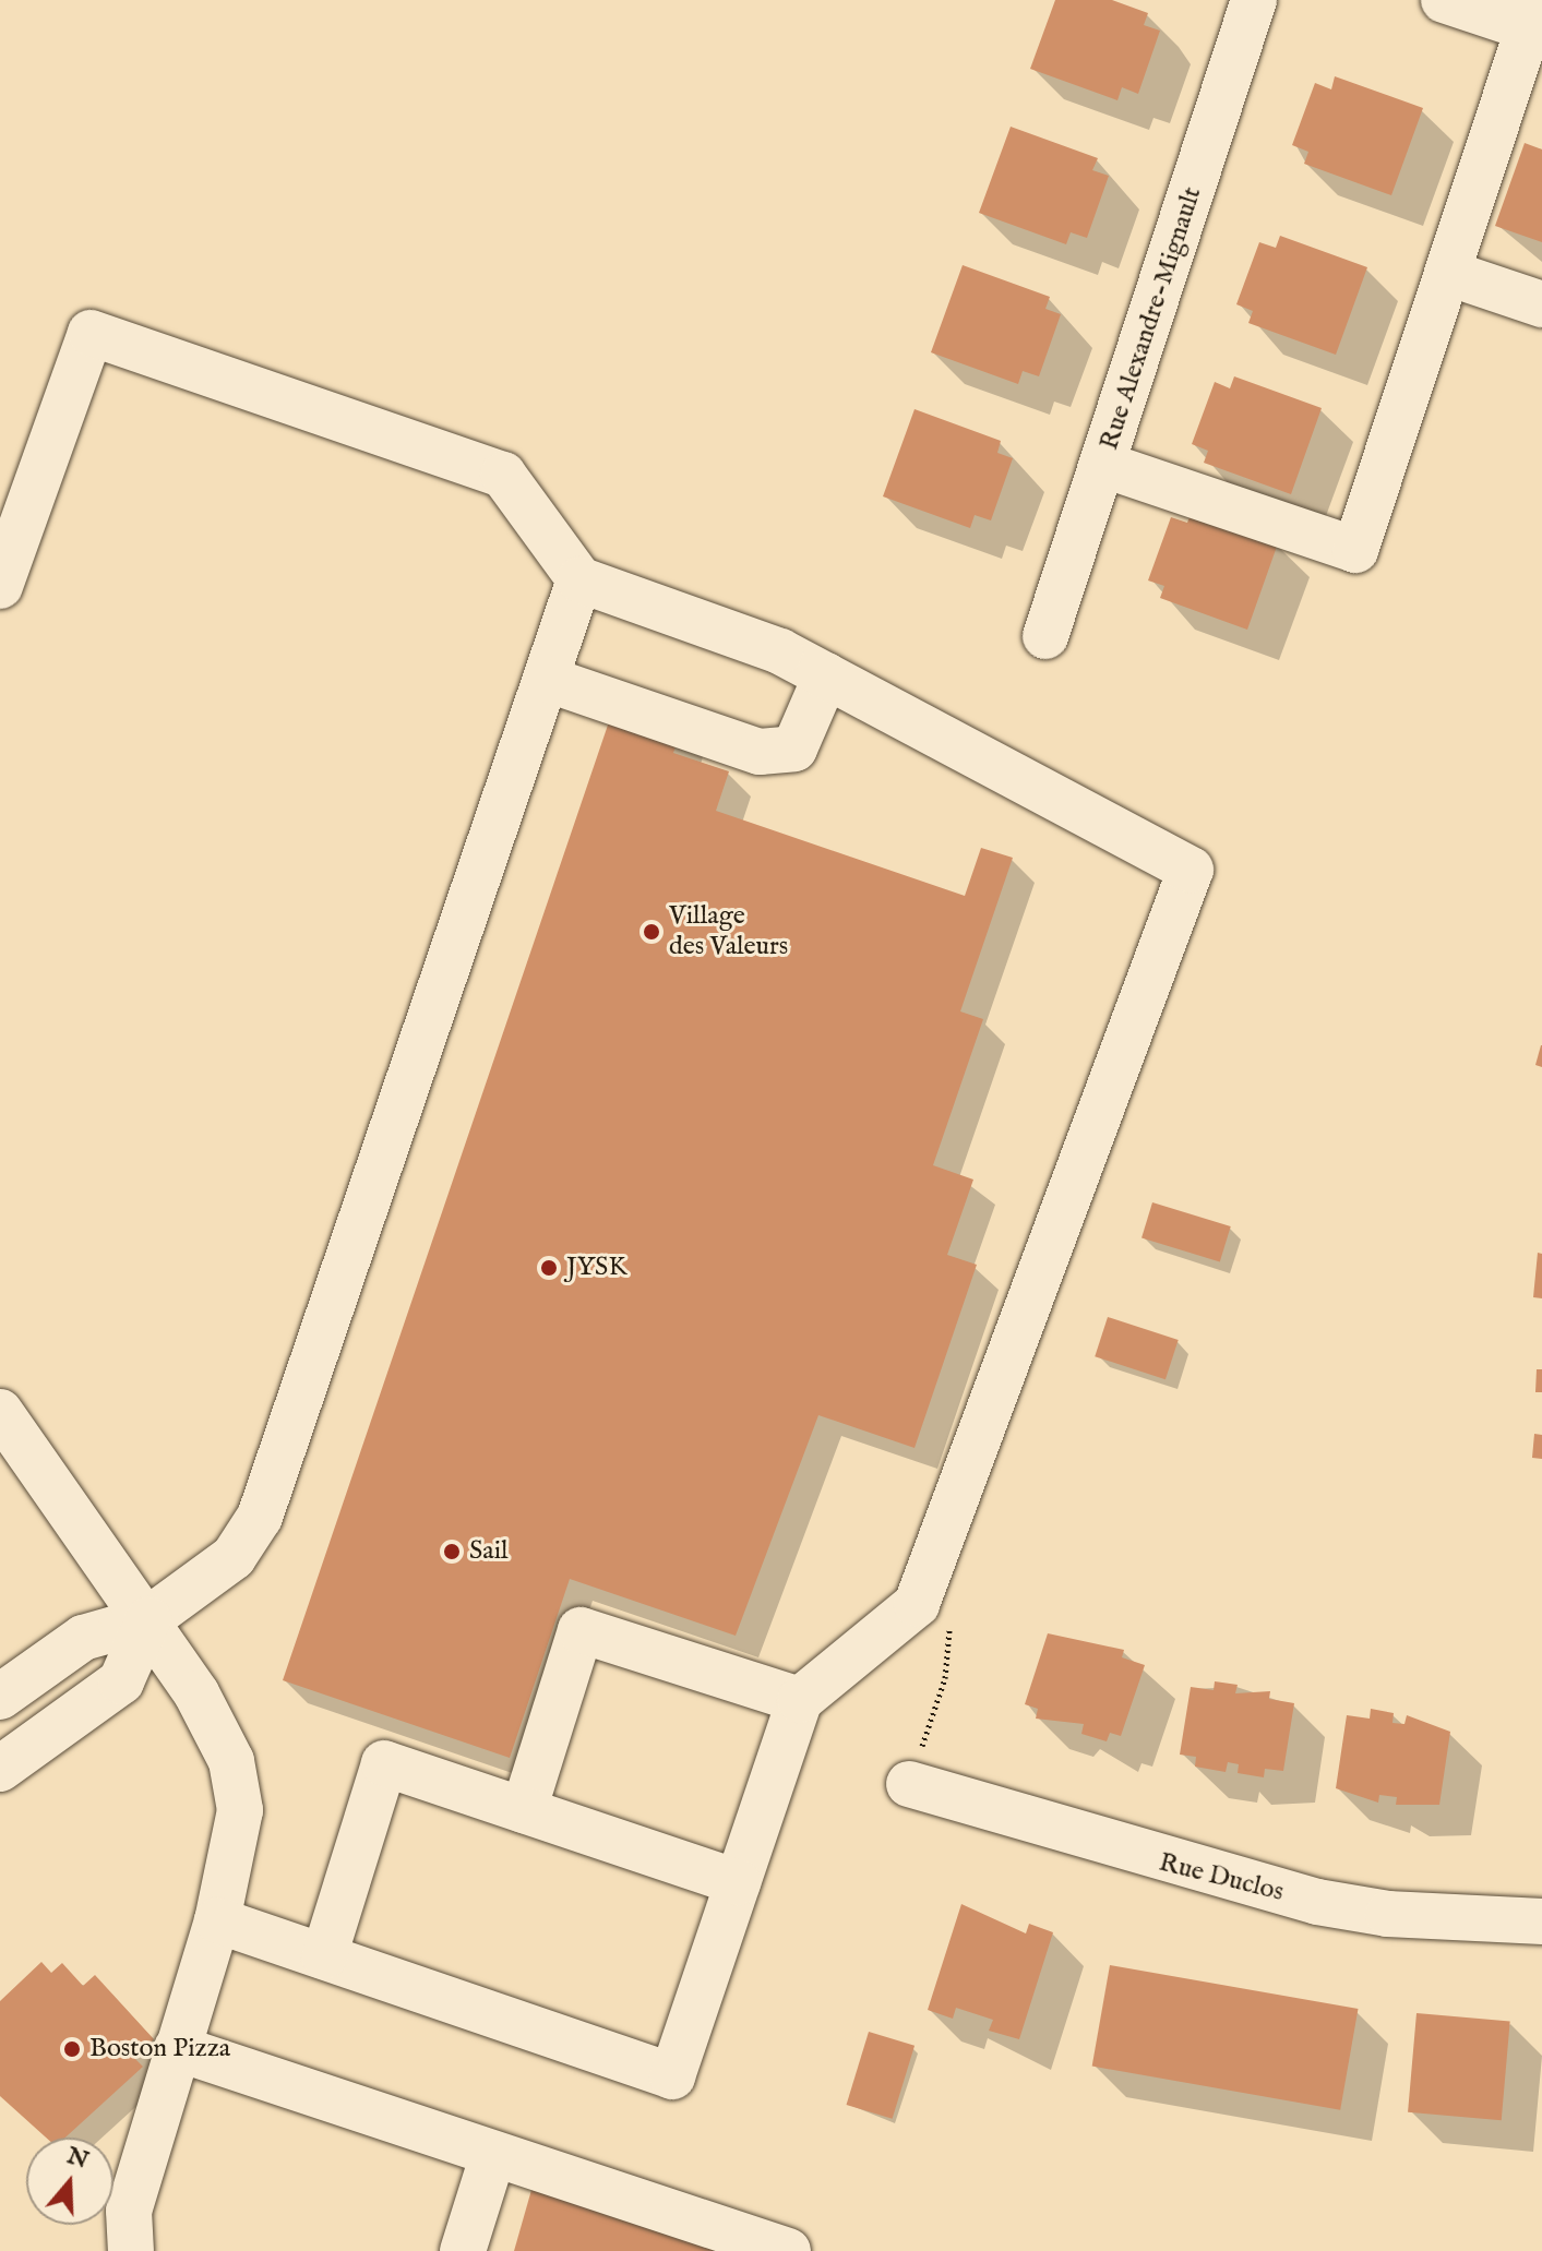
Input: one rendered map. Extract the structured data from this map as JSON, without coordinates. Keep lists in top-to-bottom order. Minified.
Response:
{"streets":{"street":["Rue Alexandre-Mignault","Rue Duclos"]},"places":["Village des Valeurs","JYSK","Sail","Boston Pizza"],"north":"top"}
